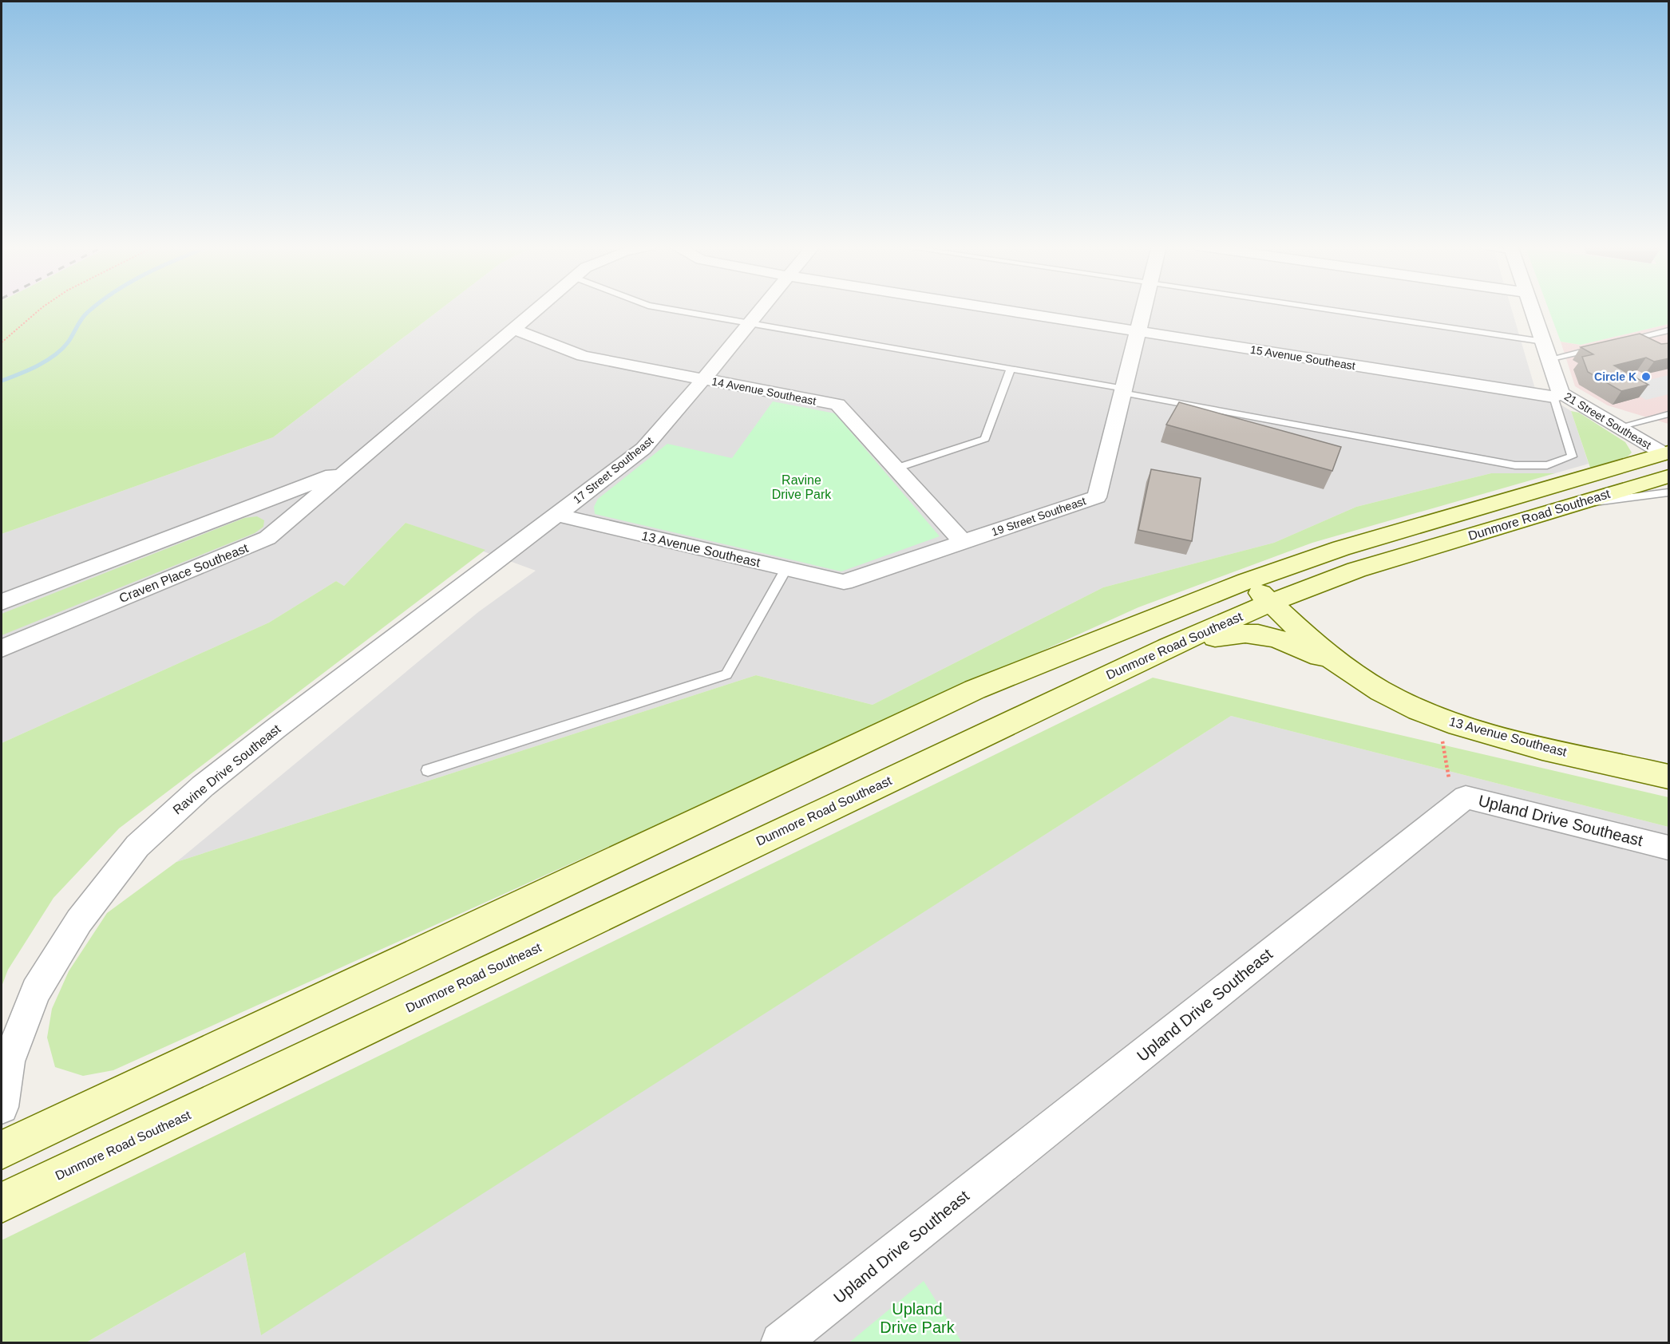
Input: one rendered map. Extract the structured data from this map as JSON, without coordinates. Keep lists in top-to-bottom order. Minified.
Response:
{"streets":{"main road":["Dunmore Road Southeast","13 Avenue Southeast"],"street":["15 Avenue Southeast","14 Avenue Southeast","21 Street Southeast","17 Street Southeast","19 Street Southeast","Craven Place Southeast","Ravine Drive Southeast","Upland Drive Southeast"]},"crossings":[["15 Avenue Southeast","21 Street Southeast"],["15 Avenue Southeast","19 Street Southeast"],["14 Avenue Southeast","17 Street Southeast"],["14 Avenue Southeast","19 Street Southeast"],["14 Avenue Southeast","Craven Place Southeast"],["21 Street Southeast","Dunmore Road Southeast"],["17 Street Southeast","13 Avenue Southeast"],["17 Street Southeast","Ravine Drive Southeast"],["Dunmore Road Southeast","13 Avenue Southeast"],["19 Street Southeast","13 Avenue Southeast"],["13 Avenue Southeast","Ravine Drive Southeast"]],"parks":["Ravine Drive Park","Upland Drive Park"],"places":["Circle K"]}
